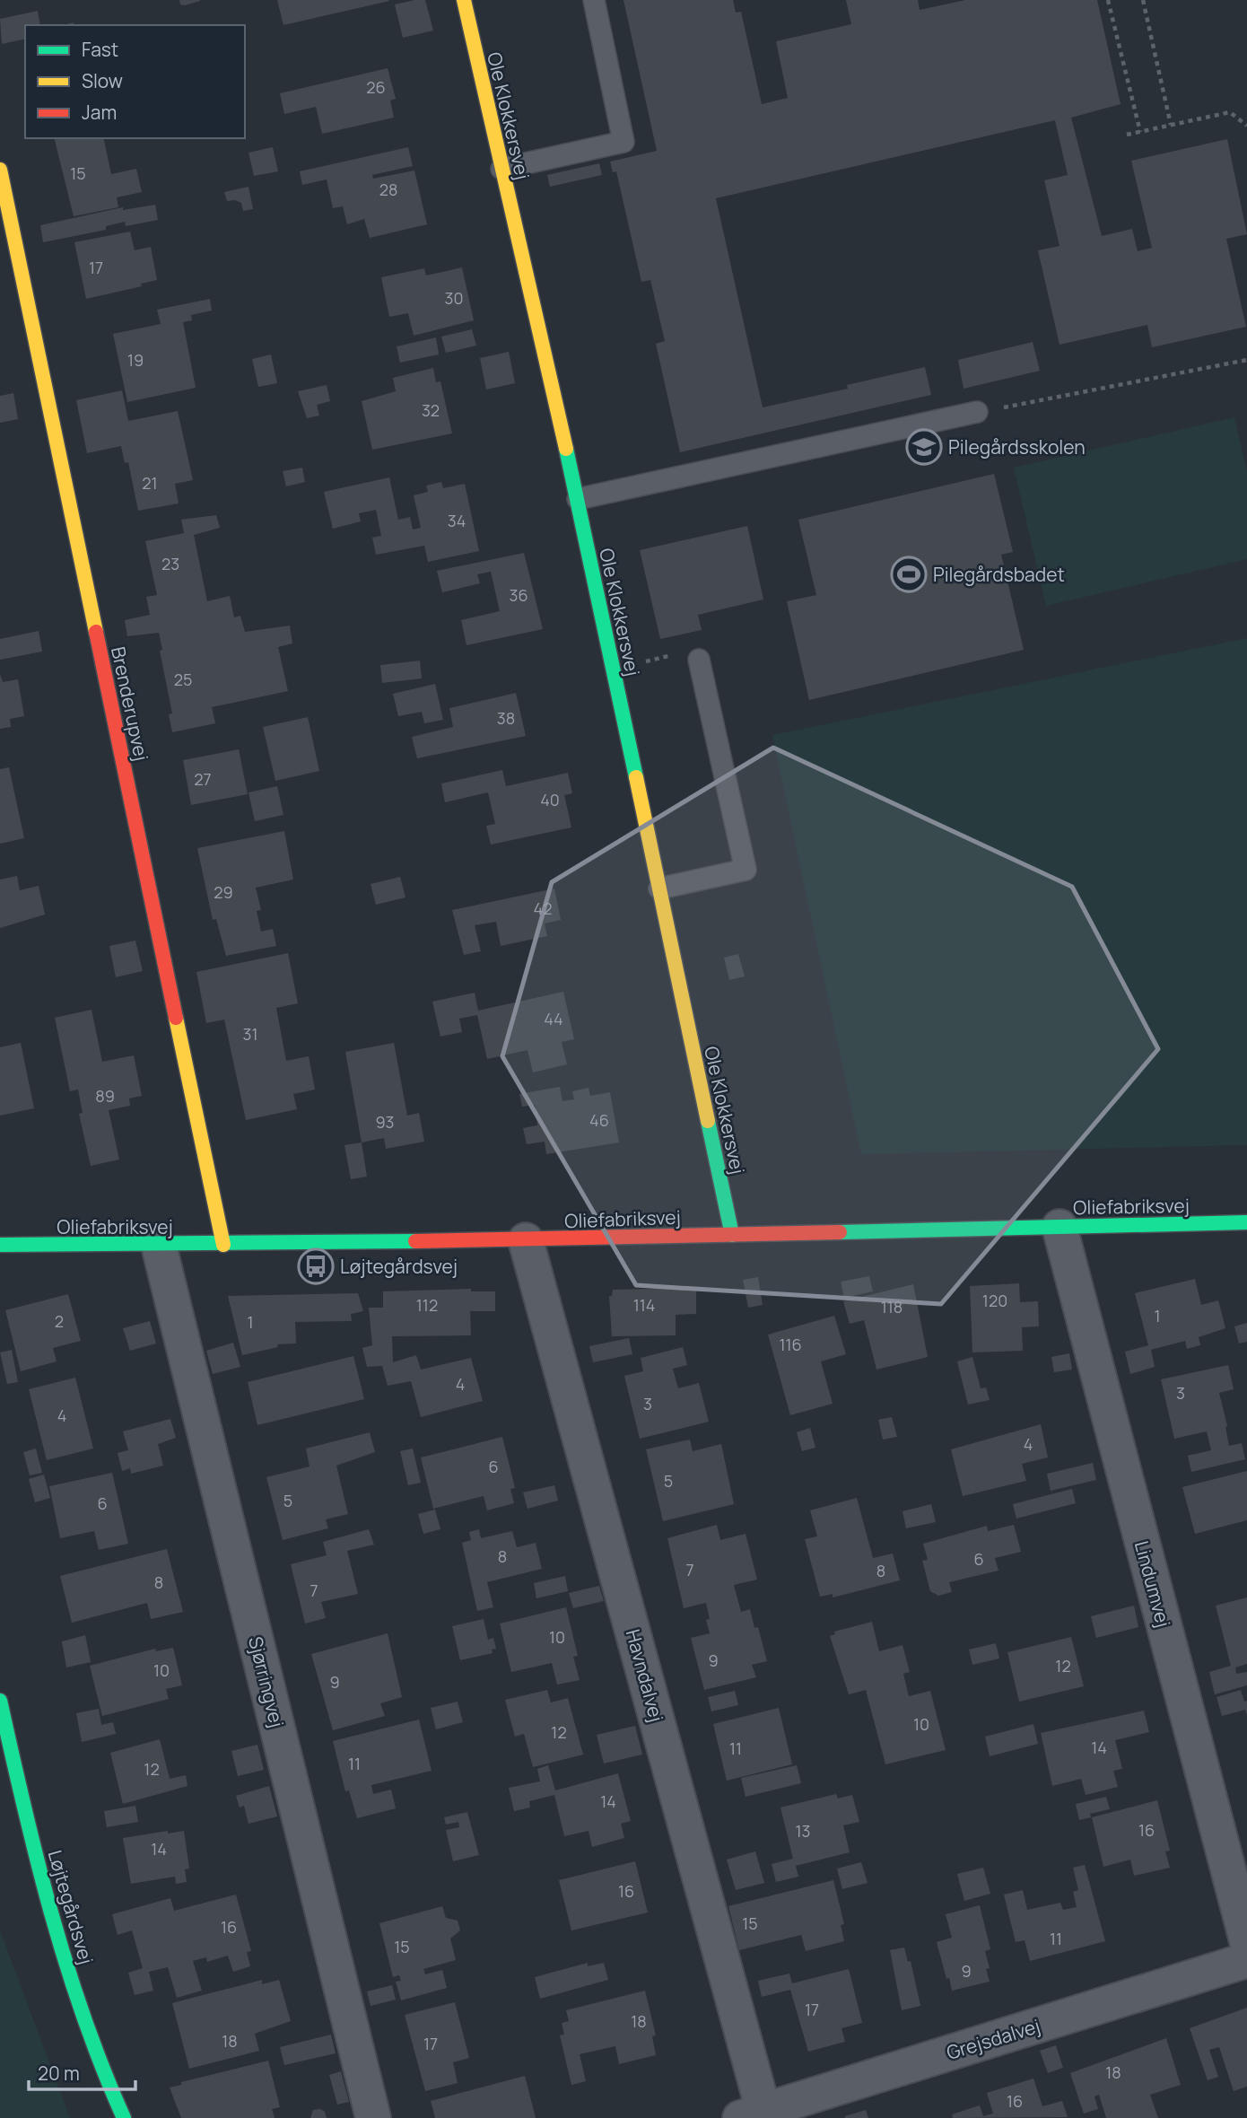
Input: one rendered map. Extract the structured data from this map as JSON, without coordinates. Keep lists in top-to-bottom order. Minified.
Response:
{"streets":{"street":["Ole Klokkersvej","Brenderupvej","Oliefabriksvej","Lindumvej","Havndalvej","Sjørringvej","Løjtegårdsvej","Grejsdalvej"]},"crossings":[["Ole Klokkersvej","Oliefabriksvej"],["Brenderupvej","Oliefabriksvej"],["Oliefabriksvej","Lindumvej"],["Oliefabriksvej","Havndalvej"],["Oliefabriksvej","Sjørringvej"],["Havndalvej","Grejsdalvej"]],"places":{"school or university":["Pilegårdsskolen"],"sports":["Pilegårdsbadet"],"bus stop":["Løjtegårdsvej"]},"house_numbers":["26","15","28","17","30","19","32","21","34","23","36","25","38","27","40","29","42","44","31","89","46","93","120","112","114","118","1","2","1","116","4","3","3","4","4","6","5","5","6","8","6","7","8","8","7","10","9","12","10","9","10","12","14","11","11","12","14","16","13","14","16","15","16","11","15","9","17","18","18","17","18","16"],"legend":["Fast","Slow","Jam"],"scale_bar":"20 m"}
